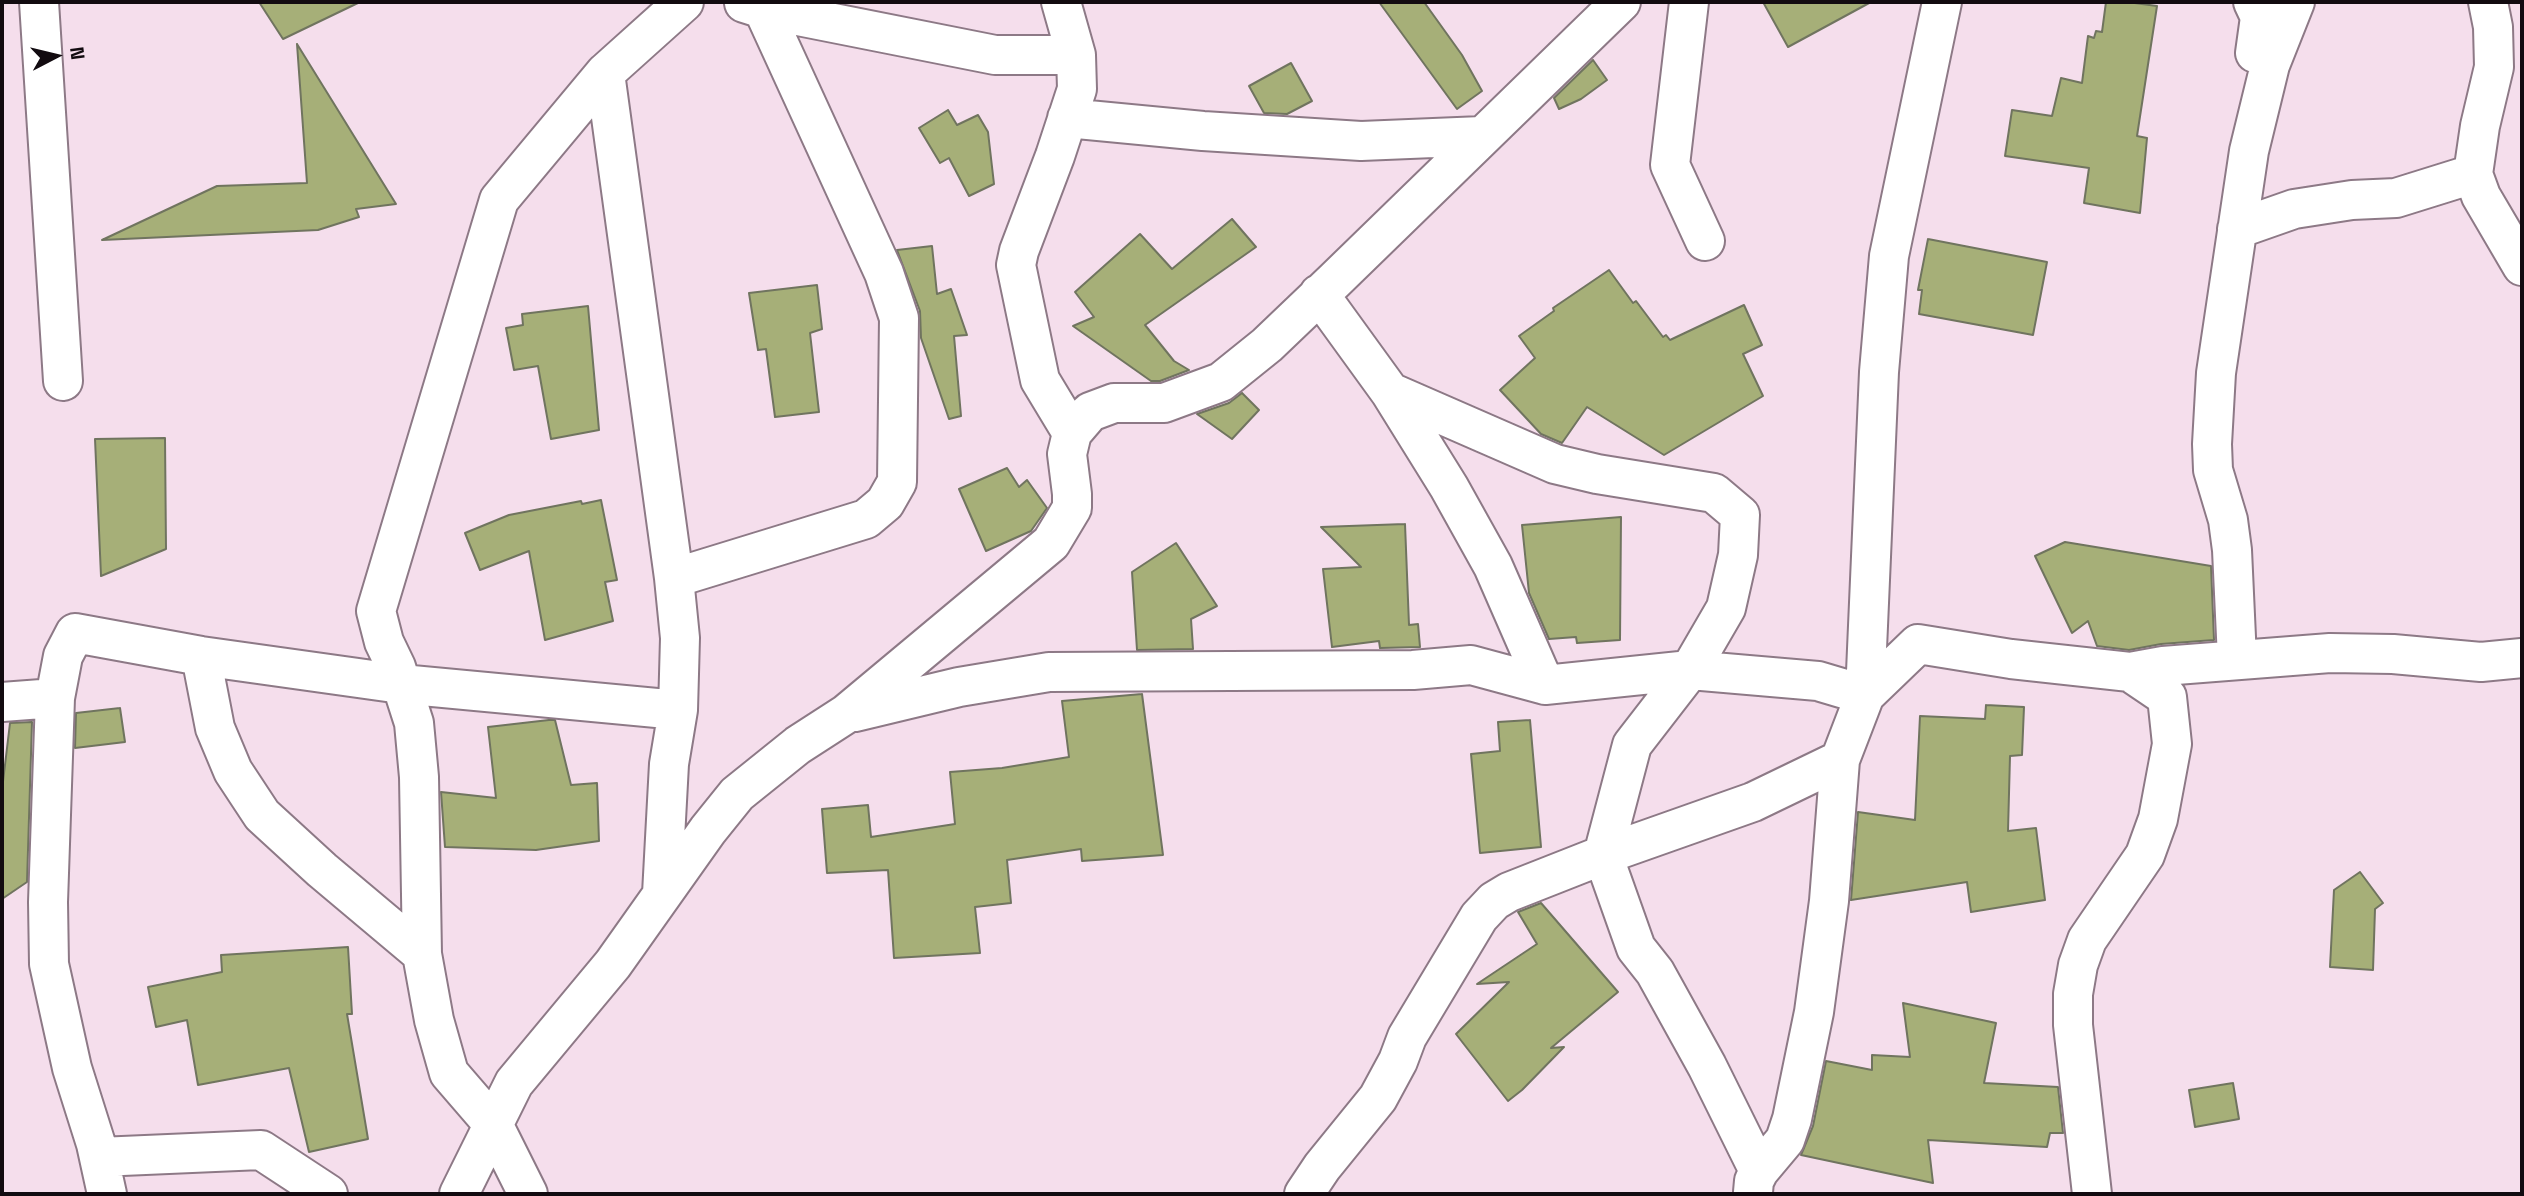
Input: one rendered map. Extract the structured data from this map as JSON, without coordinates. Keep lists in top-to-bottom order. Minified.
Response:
{"north":"right"}
